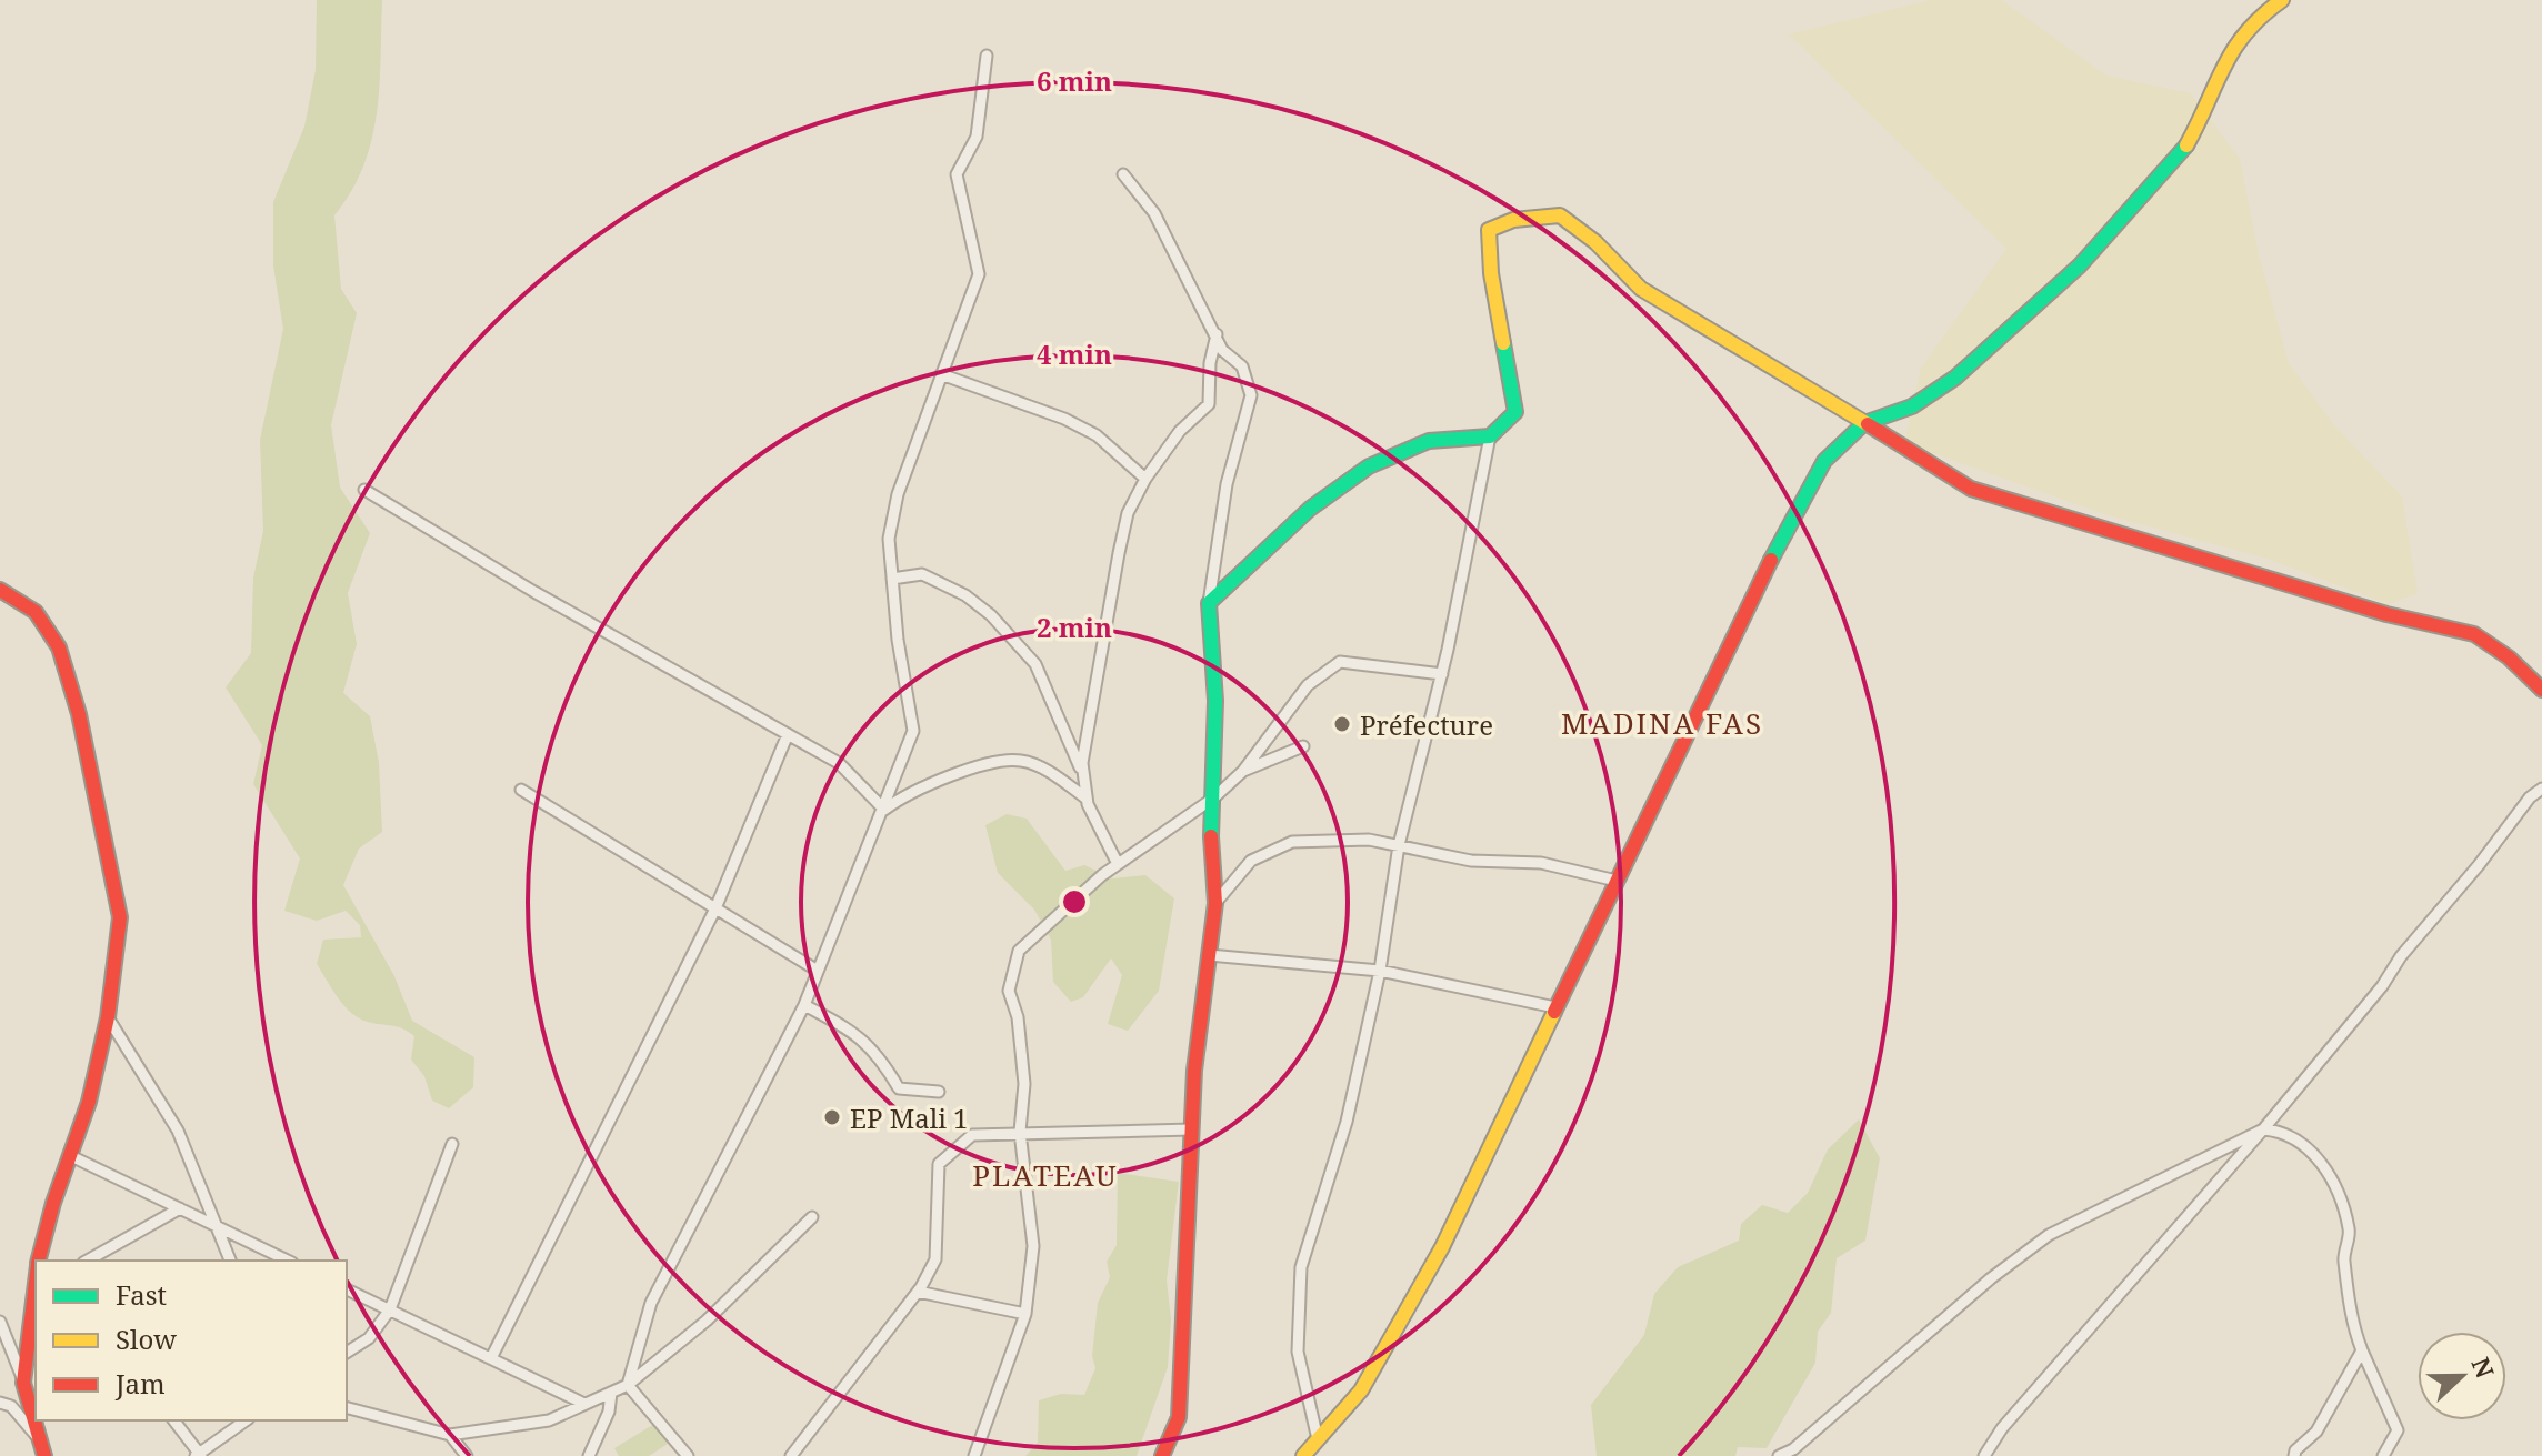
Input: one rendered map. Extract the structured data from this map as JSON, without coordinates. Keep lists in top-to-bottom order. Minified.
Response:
{"districts":["MADINA FAS","PLATEAU"],"places":["Préfecture","EP Mali 1"],"legend":["Fast","Slow","Jam"],"north":"right","rings":["6 min","4 min","2 min"]}
